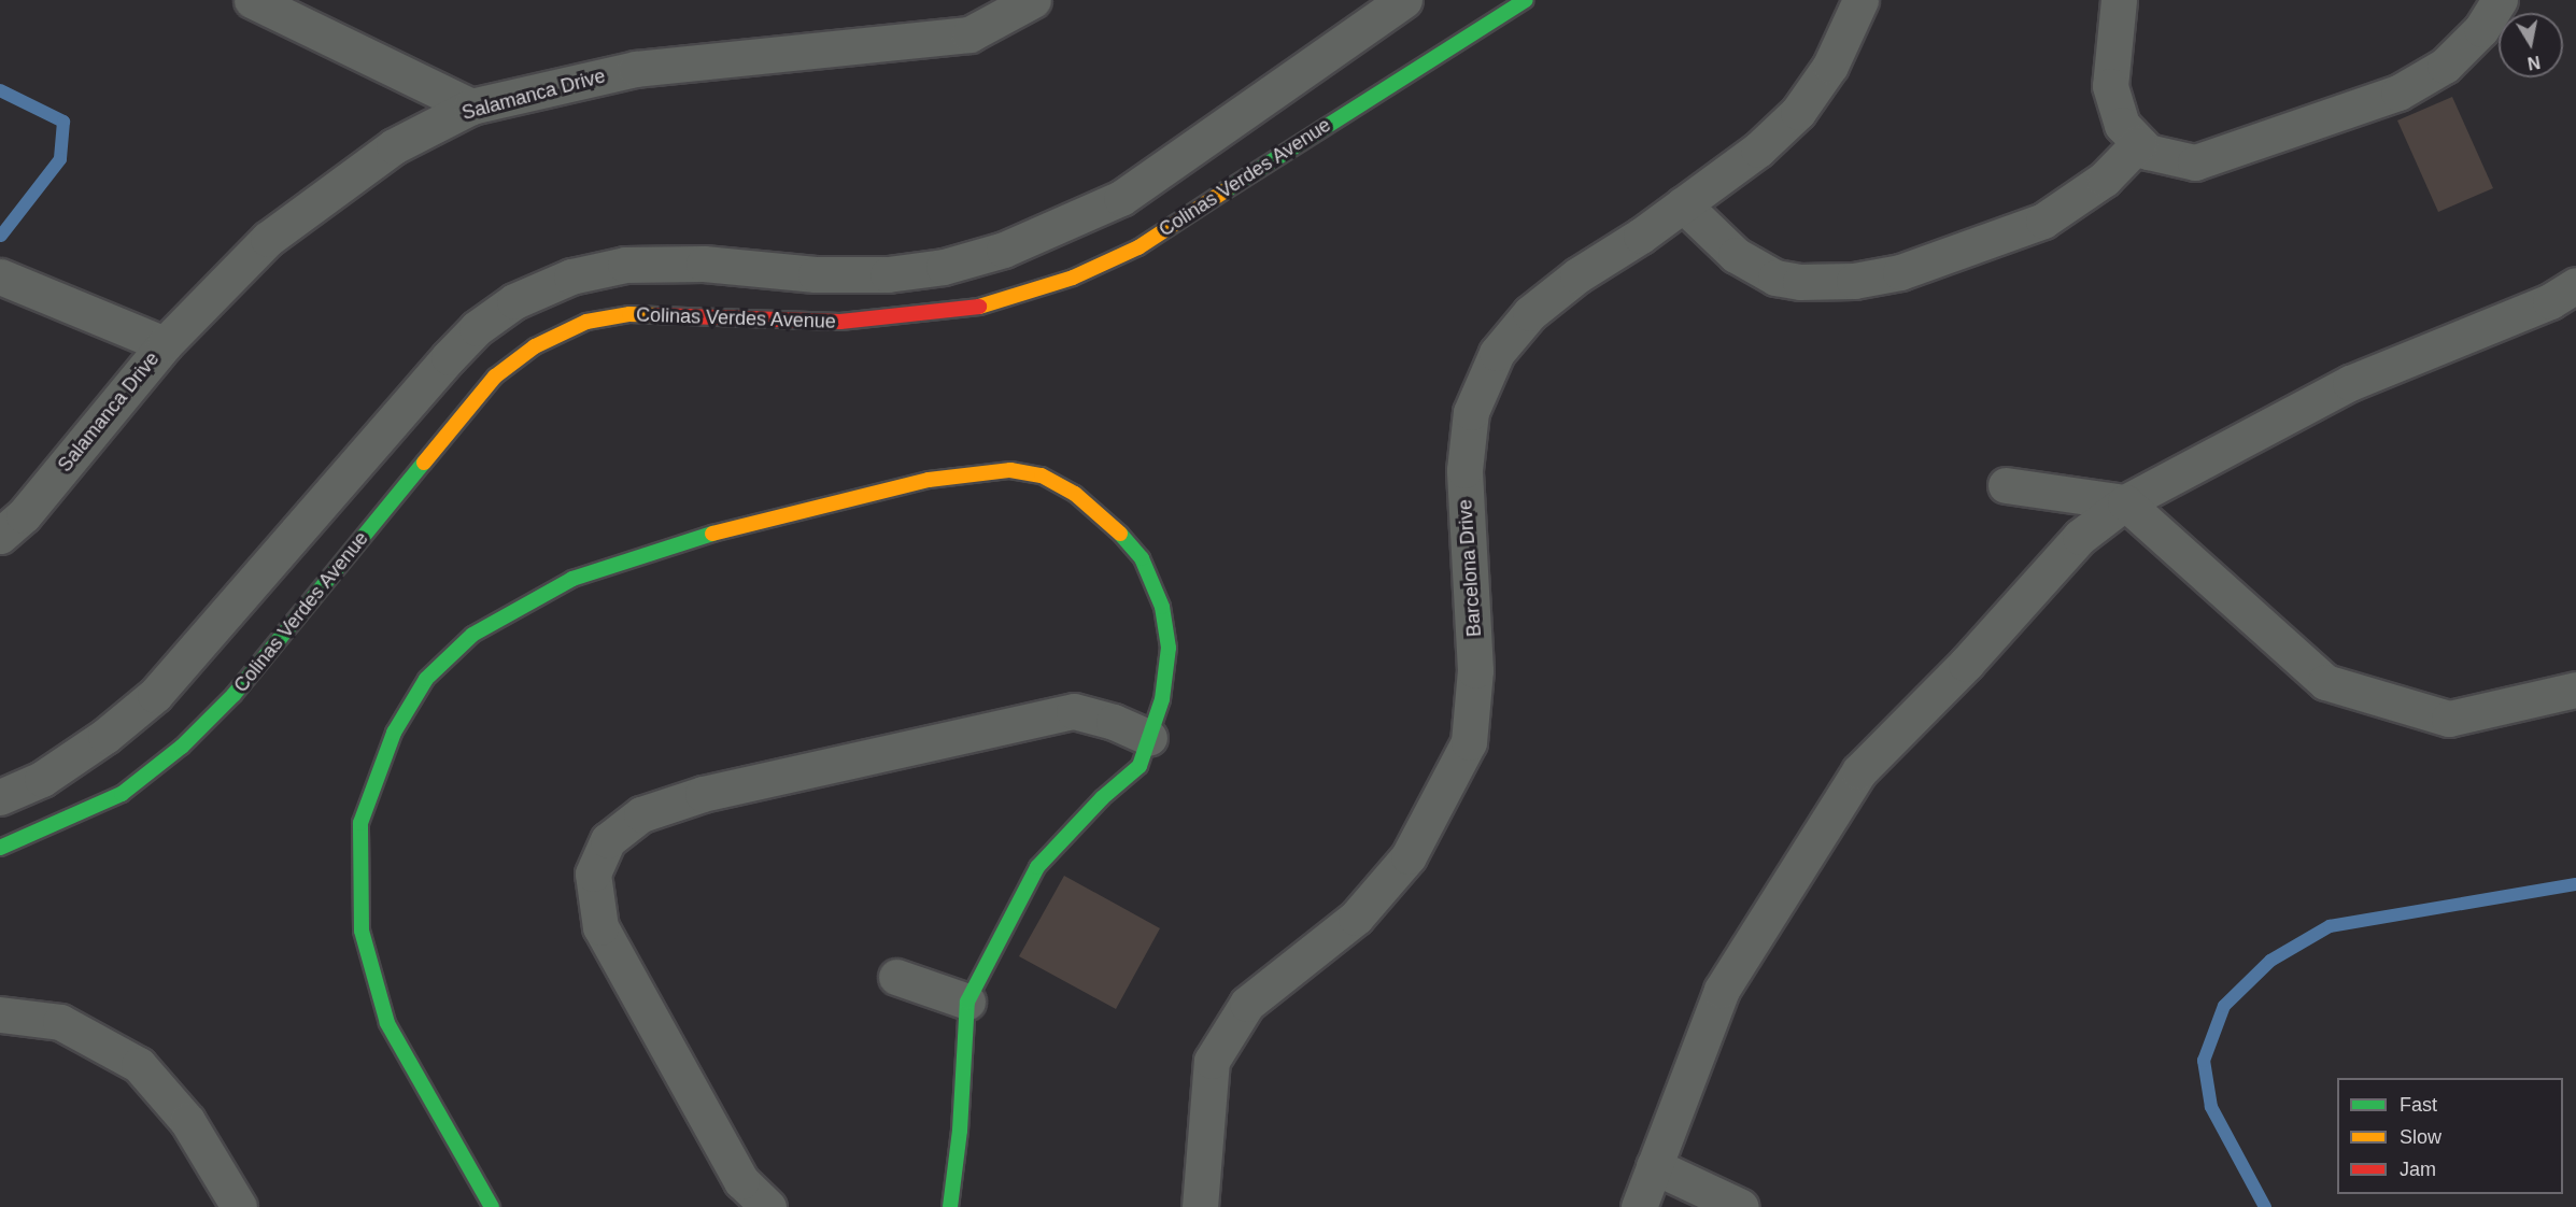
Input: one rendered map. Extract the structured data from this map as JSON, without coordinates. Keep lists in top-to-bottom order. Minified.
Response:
{"streets":{"street":["Salamanca Drive","Colinas Verdes Avenue","Barcelona Drive"]},"legend":["Fast","Slow","Jam"],"north":"bottom"}
